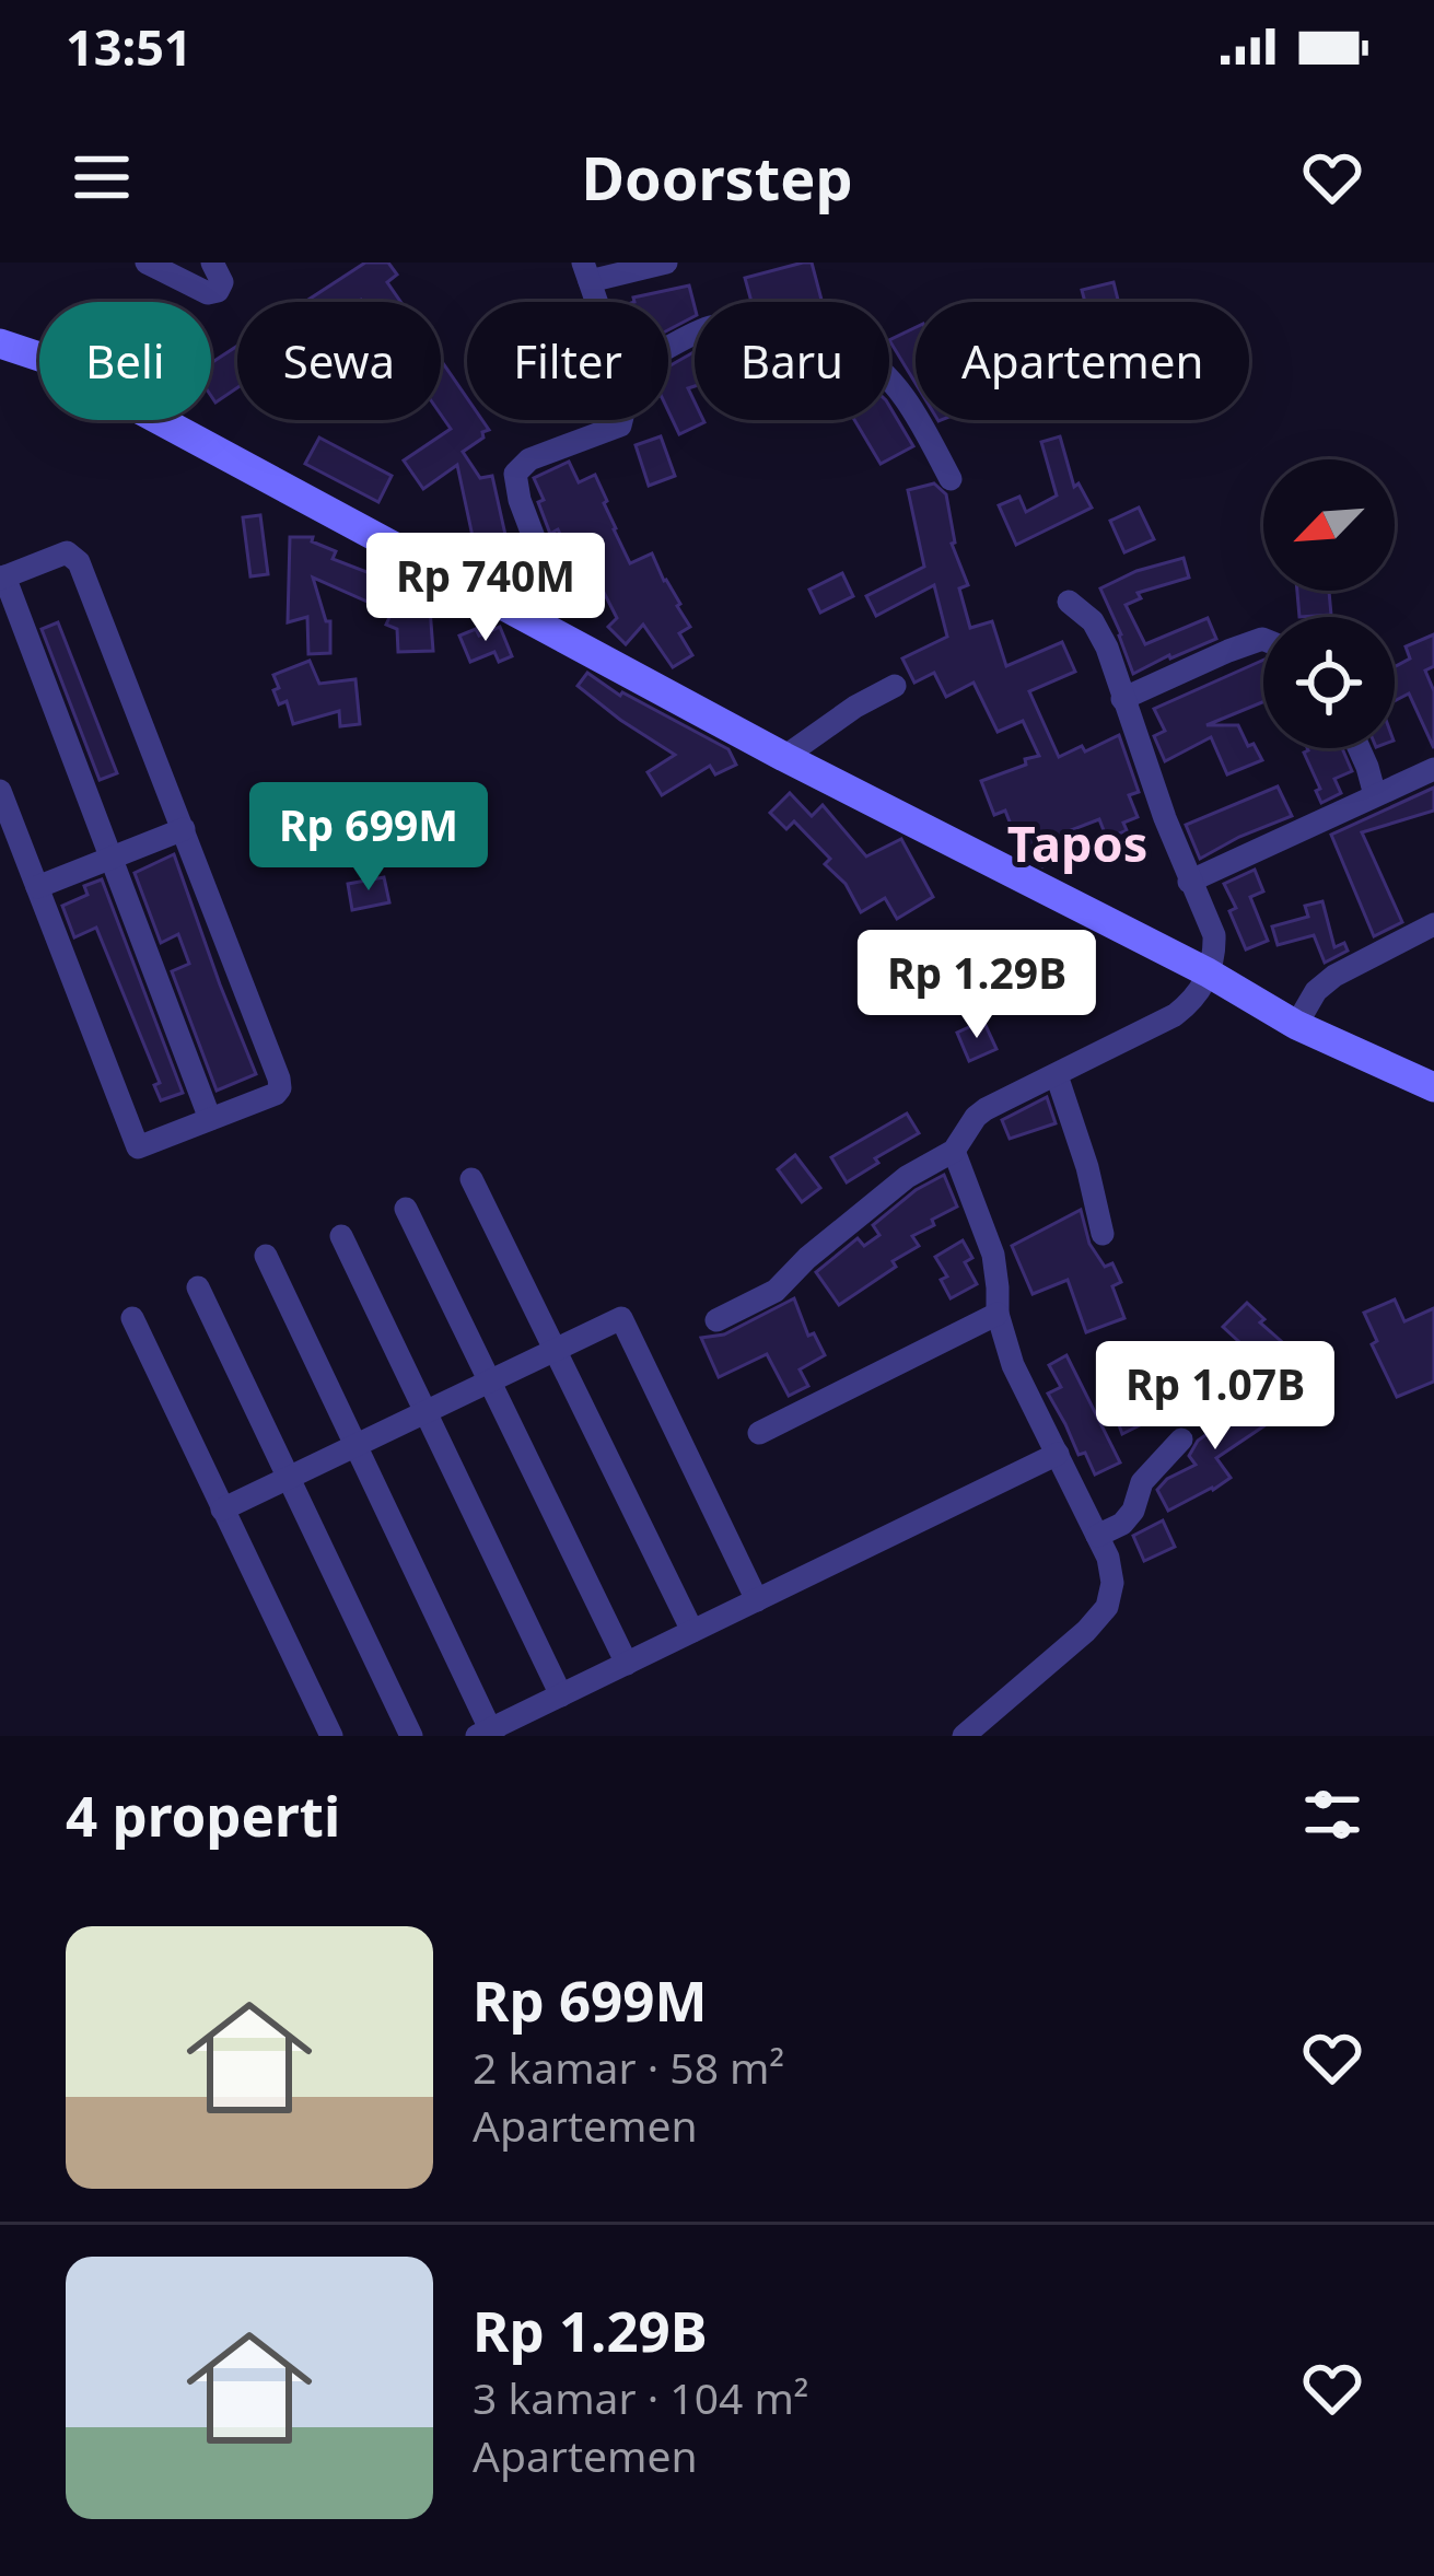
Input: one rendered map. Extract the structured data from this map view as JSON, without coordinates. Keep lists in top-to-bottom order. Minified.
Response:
{"districts":["Tapos"],"north":"bottom left","page":{"status":"13:51","header":"Doorstep","chip":["Beli","Sewa","Filter","Baru","Apartemen"],"price":["Rp 740M","Rp 699M","Rp 1.29B","Rp 1.07B"],"heading":"4 properti","list":[{"name":"Rp 699M","note":"2 kamar · 58 m² · Apartemen"},{"name":"Rp 1.29B","note":"3 kamar · 104 m² · Apartemen"}]}}
